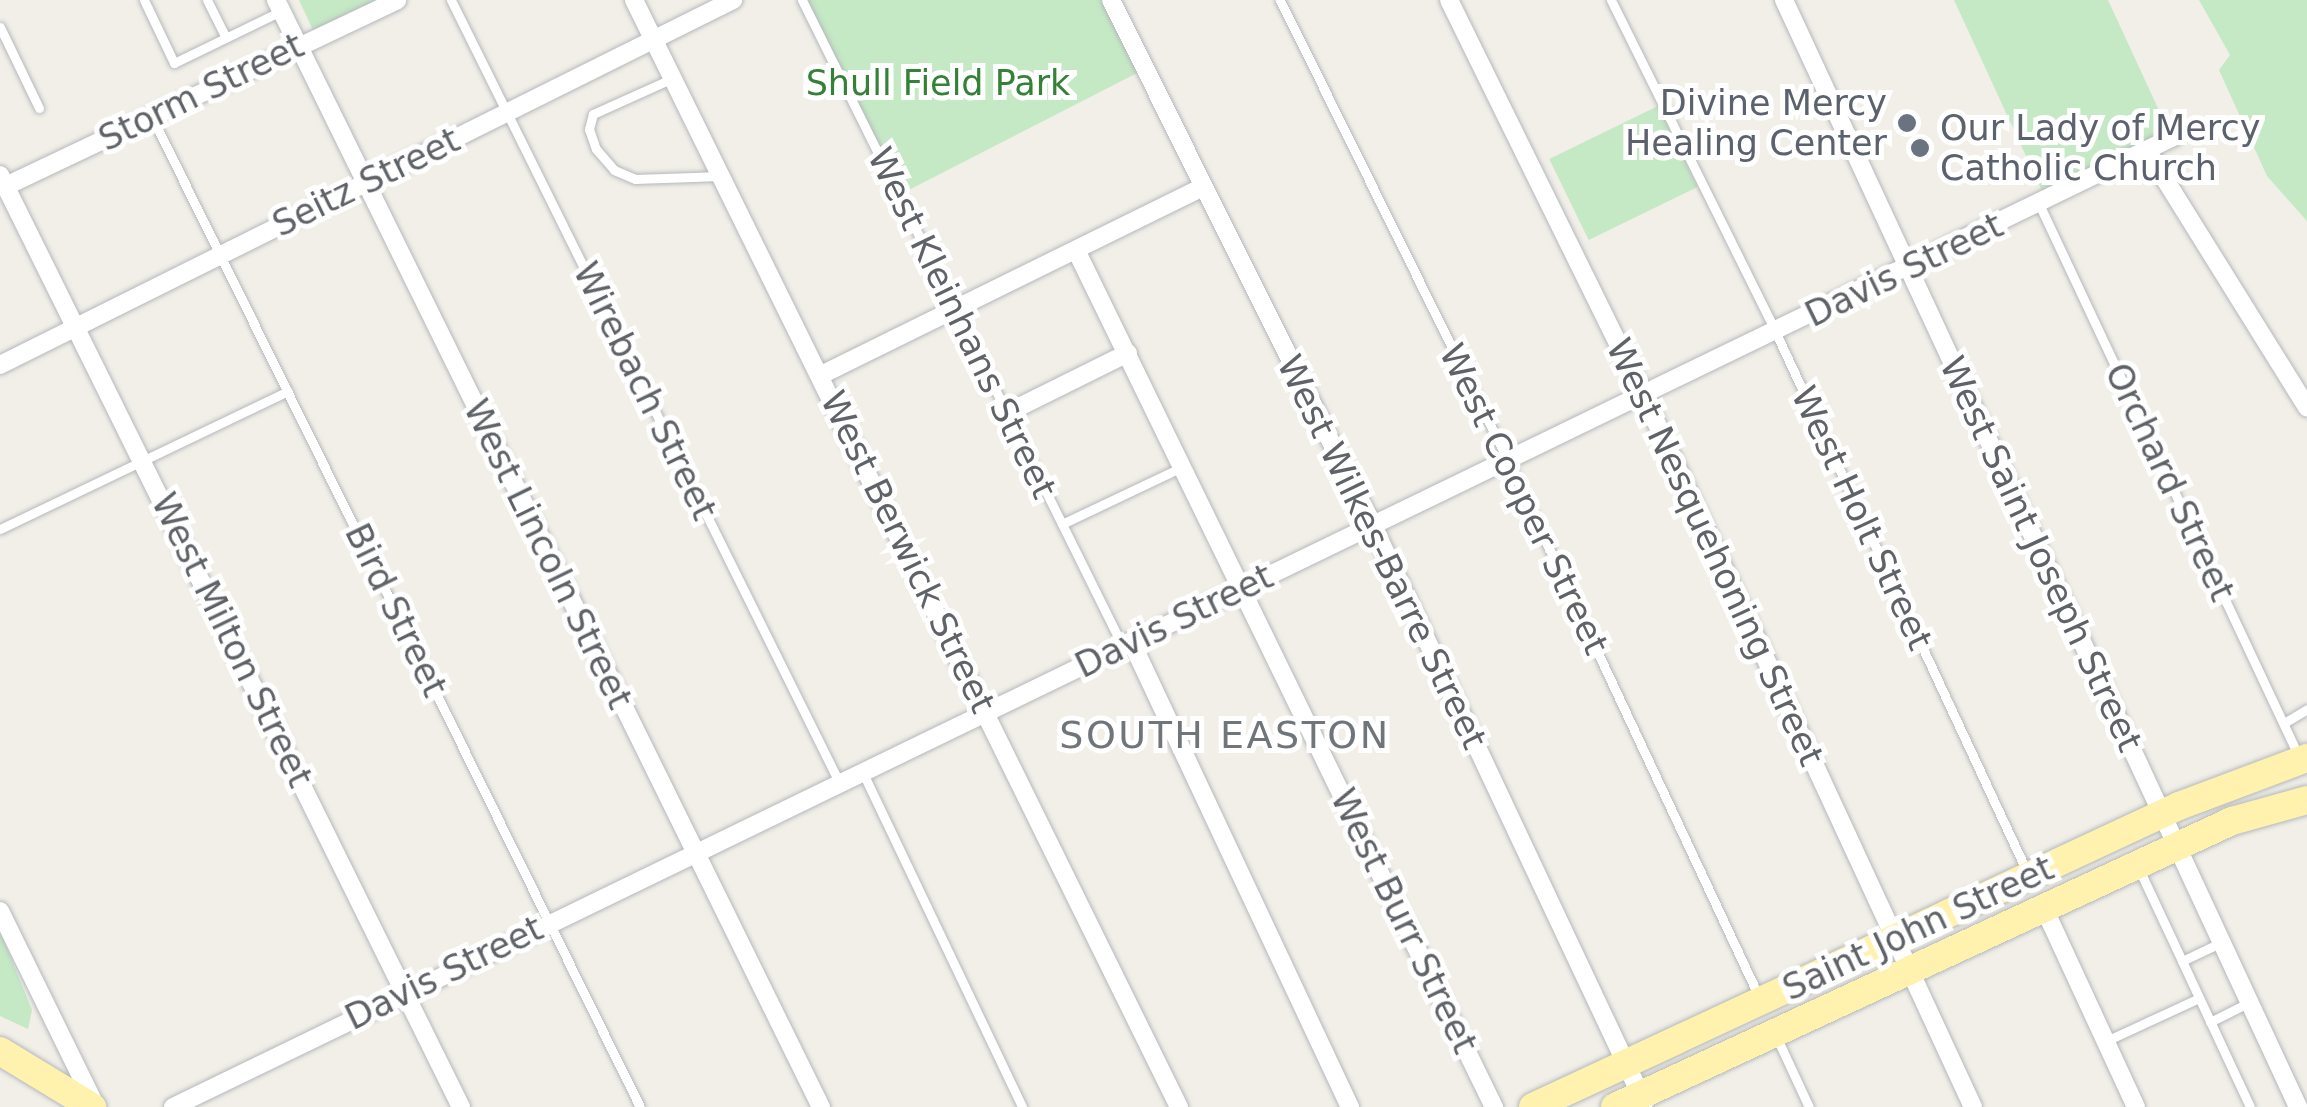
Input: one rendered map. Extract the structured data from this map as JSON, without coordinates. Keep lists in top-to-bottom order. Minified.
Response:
{"streets":{"main road":["Saint John Street"],"street":["Storm Street","Seitz Street","Davis Street","West Kleinhans Street","West Berwick Street","West Wilkes-Barre Street","West Nesquehoning Street","West Lincoln Street","West Saint Joseph Street","West Milton Street","West Burr Street"],"lane":["Wirebach Street","Orchard Street","West Cooper Street","West Holt Street","Bird Street"]},"crossings":[["Storm Street","West Lincoln Street"],["Storm Street","Bird Street"],["Storm Street","West Milton Street"],["Seitz Street","Wirebach Street"],["Seitz Street","West Berwick Street"],["Seitz Street","West Lincoln Street"],["Seitz Street","Bird Street"],["Seitz Street","West Milton Street"],["Davis Street","West Kleinhans Street"],["Davis Street","Wirebach Street"],["Davis Street","Orchard Street"],["Davis Street","West Cooper Street"],["Davis Street","West Holt Street"],["Davis Street","West Berwick Street"],["Davis Street","West Wilkes-Barre Street"],["Davis Street","West Nesquehoning Street"],["Davis Street","West Lincoln Street"],["Davis Street","West Saint Joseph Street"],["Davis Street","Bird Street"],["Davis Street","West Milton Street"],["Davis Street","West Burr Street"],["Orchard Street","Saint John Street"],["West Cooper Street","Saint John Street"],["West Holt Street","Saint John Street"],["West Wilkes-Barre Street","Saint John Street"],["West Nesquehoning Street","Saint John Street"],["West Saint Joseph Street","Saint John Street"]],"districts":["SOUTH EASTON"],"parks":["Shull Field Park"],"places":["Divine Mercy Healing Center","Our Lady of Mercy Catholic Church"]}
